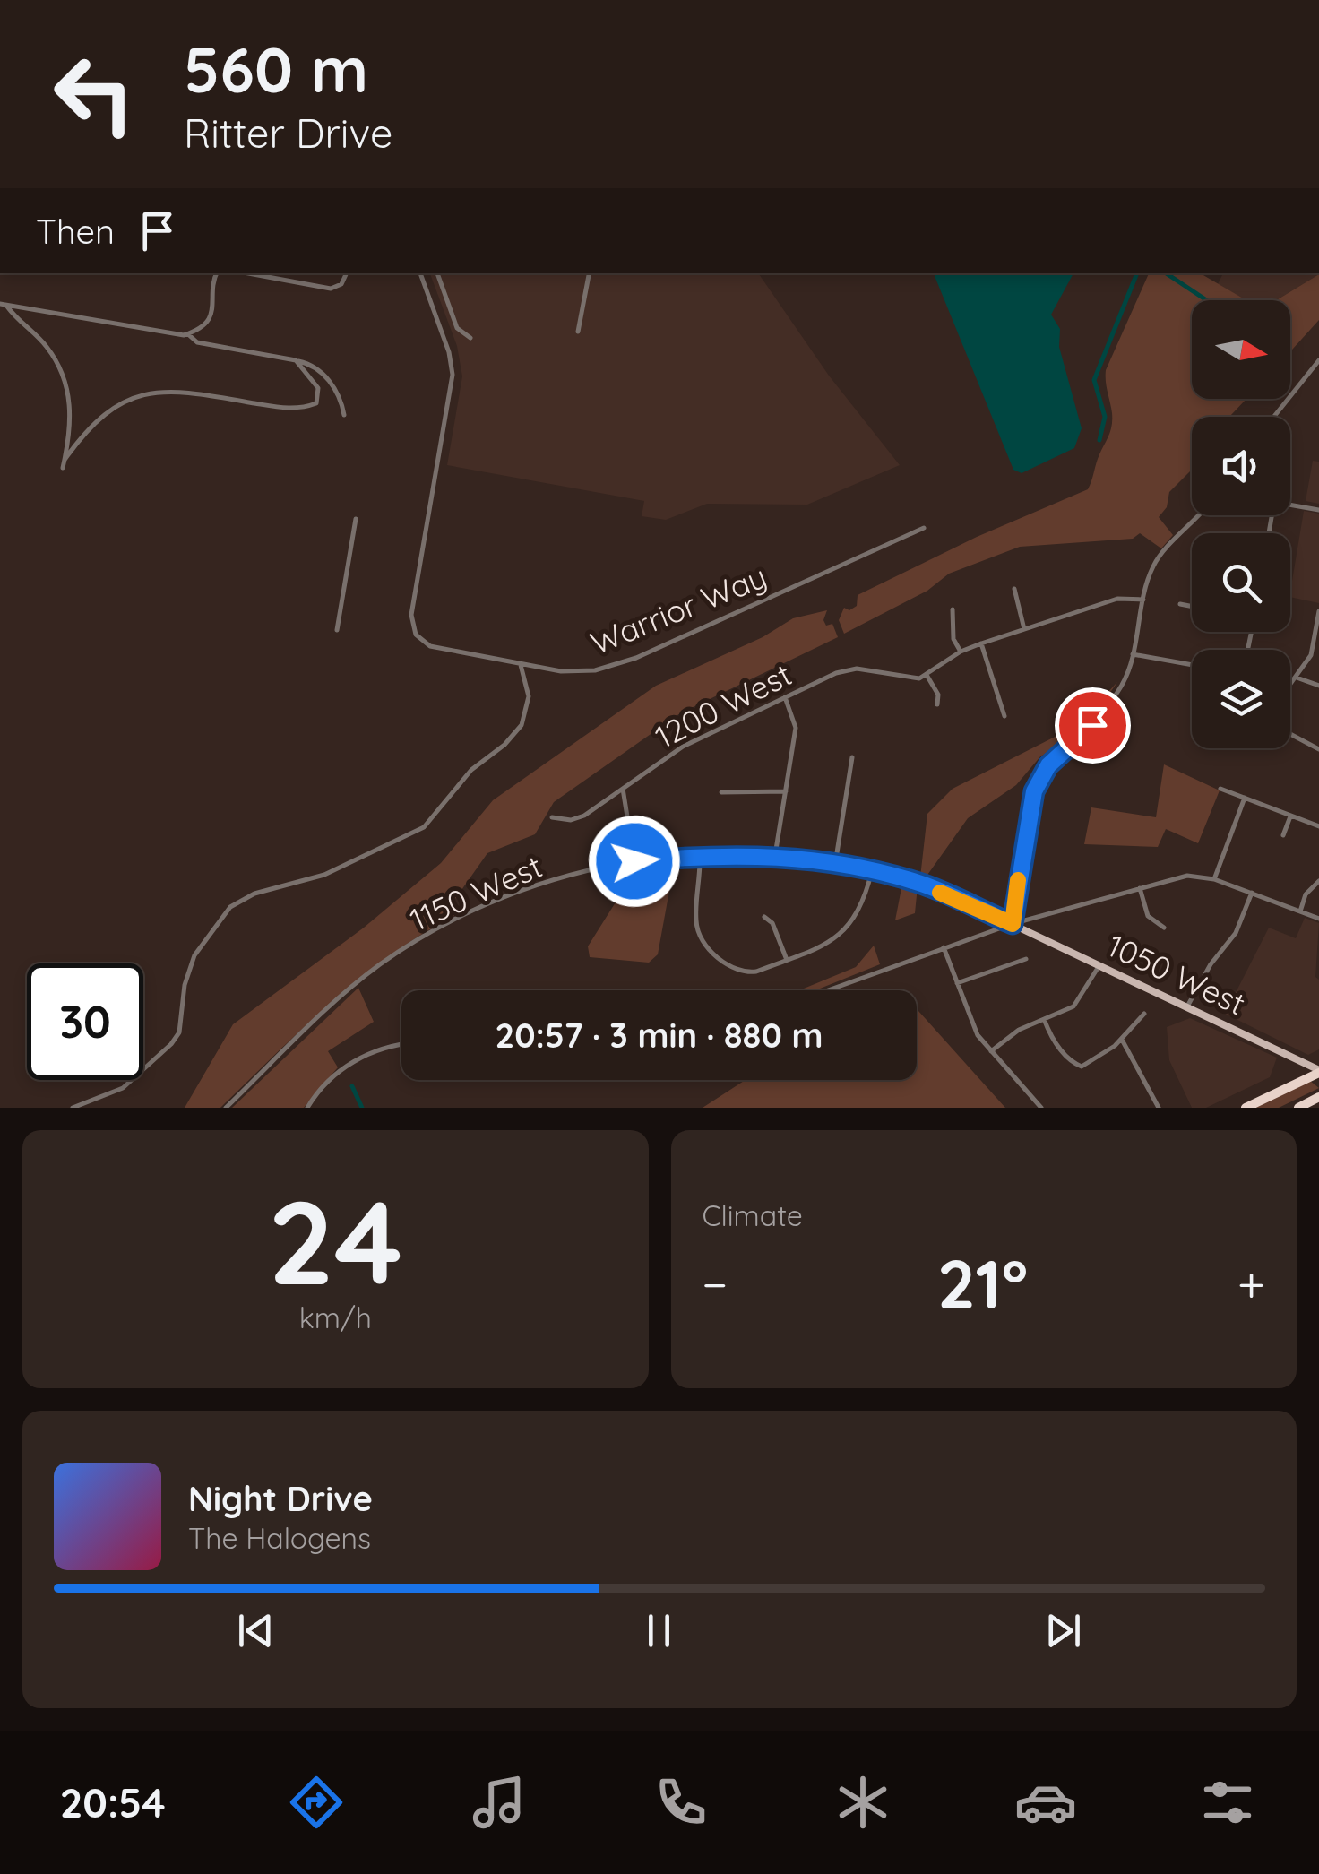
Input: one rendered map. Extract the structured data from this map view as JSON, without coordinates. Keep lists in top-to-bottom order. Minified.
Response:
{"streets":{"main road":["1050 West"],"street":["Warrior Way","1200 West","1150 West"]},"crossings":[["1150 West","1050 West"]],"north":"right","page":{"turn":["560 m","Ritter Drive"],"then":"Then","limit":"30","trip":"20:57 · 3 min · 880 m","tile":[["24","km/h"],"Climate"],"heat":["−","21°","+"],"song":["Night Drive","The Halogens"],"tabs":"20:54"}}
